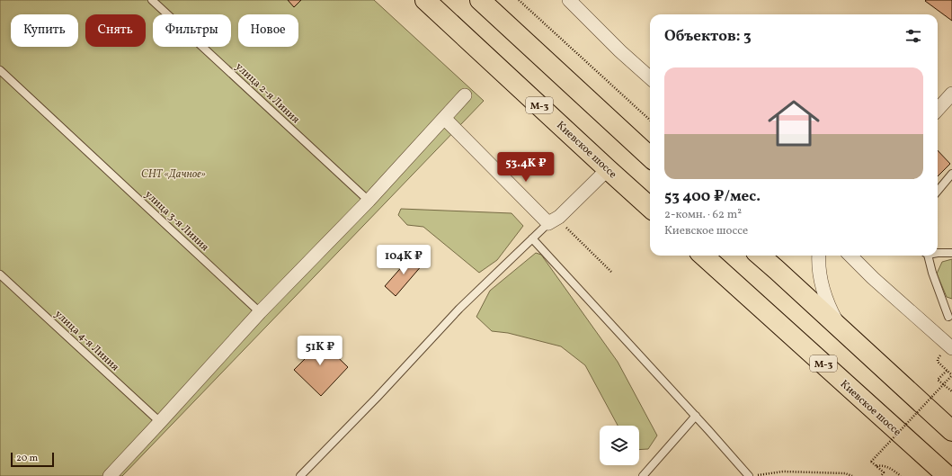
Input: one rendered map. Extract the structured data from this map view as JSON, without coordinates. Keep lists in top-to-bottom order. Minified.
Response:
{"streets":{"highway":["М-3","Киевское шоссе"],"lane":["улица 2-я Линия","улица 3-я Линия","улица 4-я Линия"]},"parks":["СНТ «Дачное»"],"scale_bar":"20 m","page":{"chip":["Купить","Снять","Фильтры","Новое"],"heading":"Объектов: 3","list":[{"name":"53 400 ₽/мес.","note":"2-комн. · 62 m² · Киевское шоссе"}],"price":["53.4K ₽","104K ₽","51K ₽"],"scale":"20 m"}}
